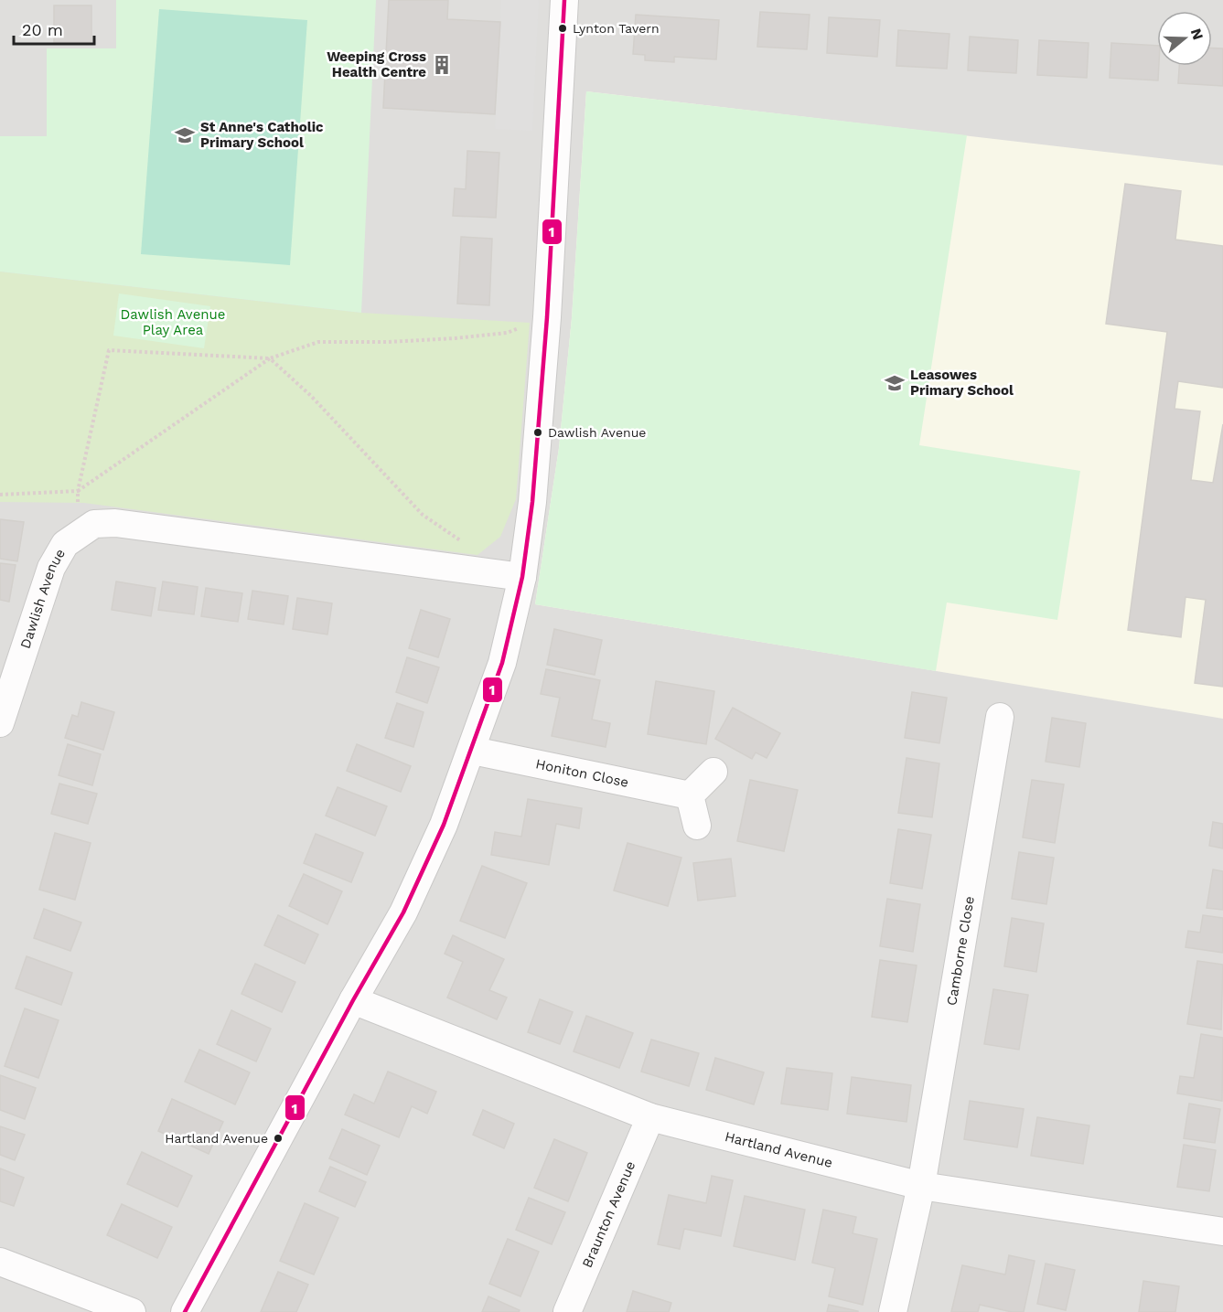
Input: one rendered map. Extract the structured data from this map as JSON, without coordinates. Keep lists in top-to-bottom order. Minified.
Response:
{"streets":{"street":["Dawlish Avenue","Honiton Close","Camborne Close","Hartland Avenue","Braunton Avenue"]},"crossings":[["Camborne Close","Hartland Avenue"],["Hartland Avenue","Braunton Avenue"]],"parks":["Dawlish Avenue Play Area"],"places":{"other":["Lynton Tavern","Dawlish Avenue","Hartland Avenue"],"building":["Weeping Cross Health Centre"],"school or university":["St Anne's Catholic Primary School","Leasowes Primary School"]},"lines":["transit line 1"],"scale_bar":"20 m","north":"right"}
